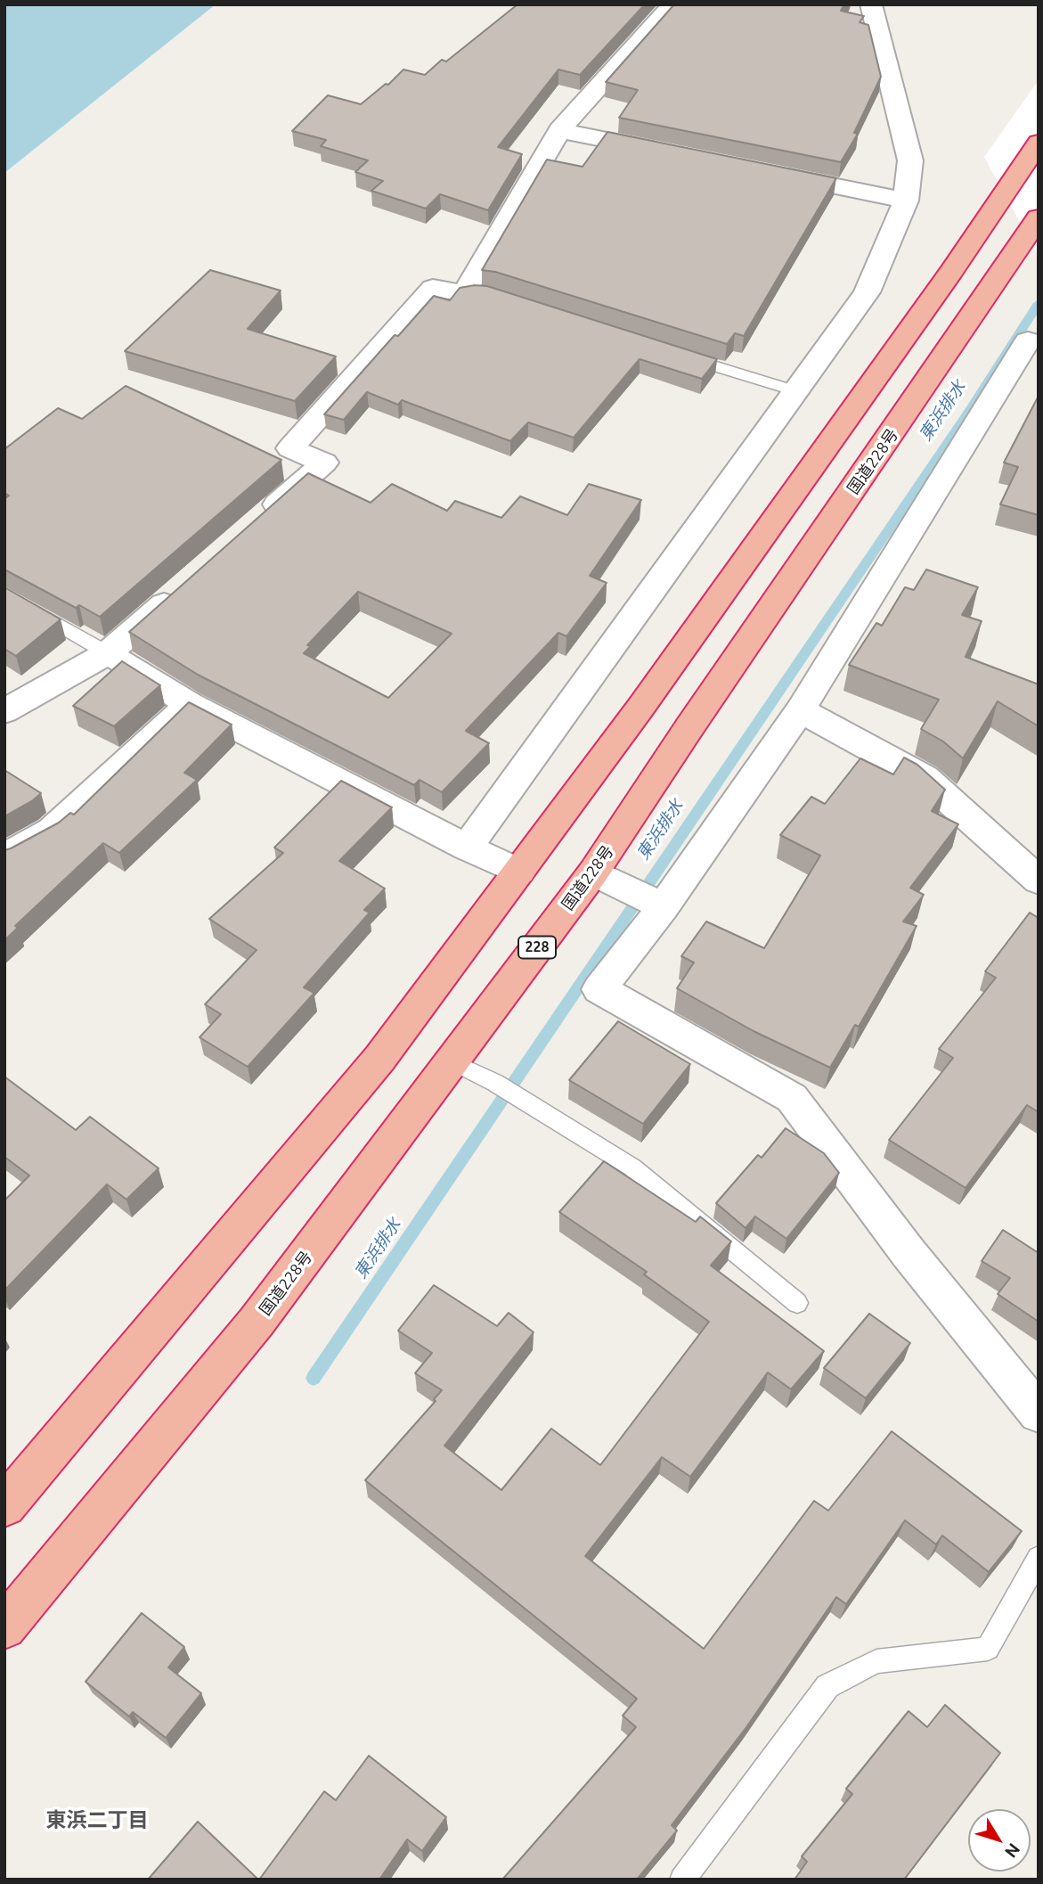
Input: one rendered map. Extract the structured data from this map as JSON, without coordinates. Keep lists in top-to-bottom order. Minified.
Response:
{"streets":{"highway":["国道228号","228"]},"districts":["東浜二丁目"],"water":["東浜排水"],"north":"bottom right"}
